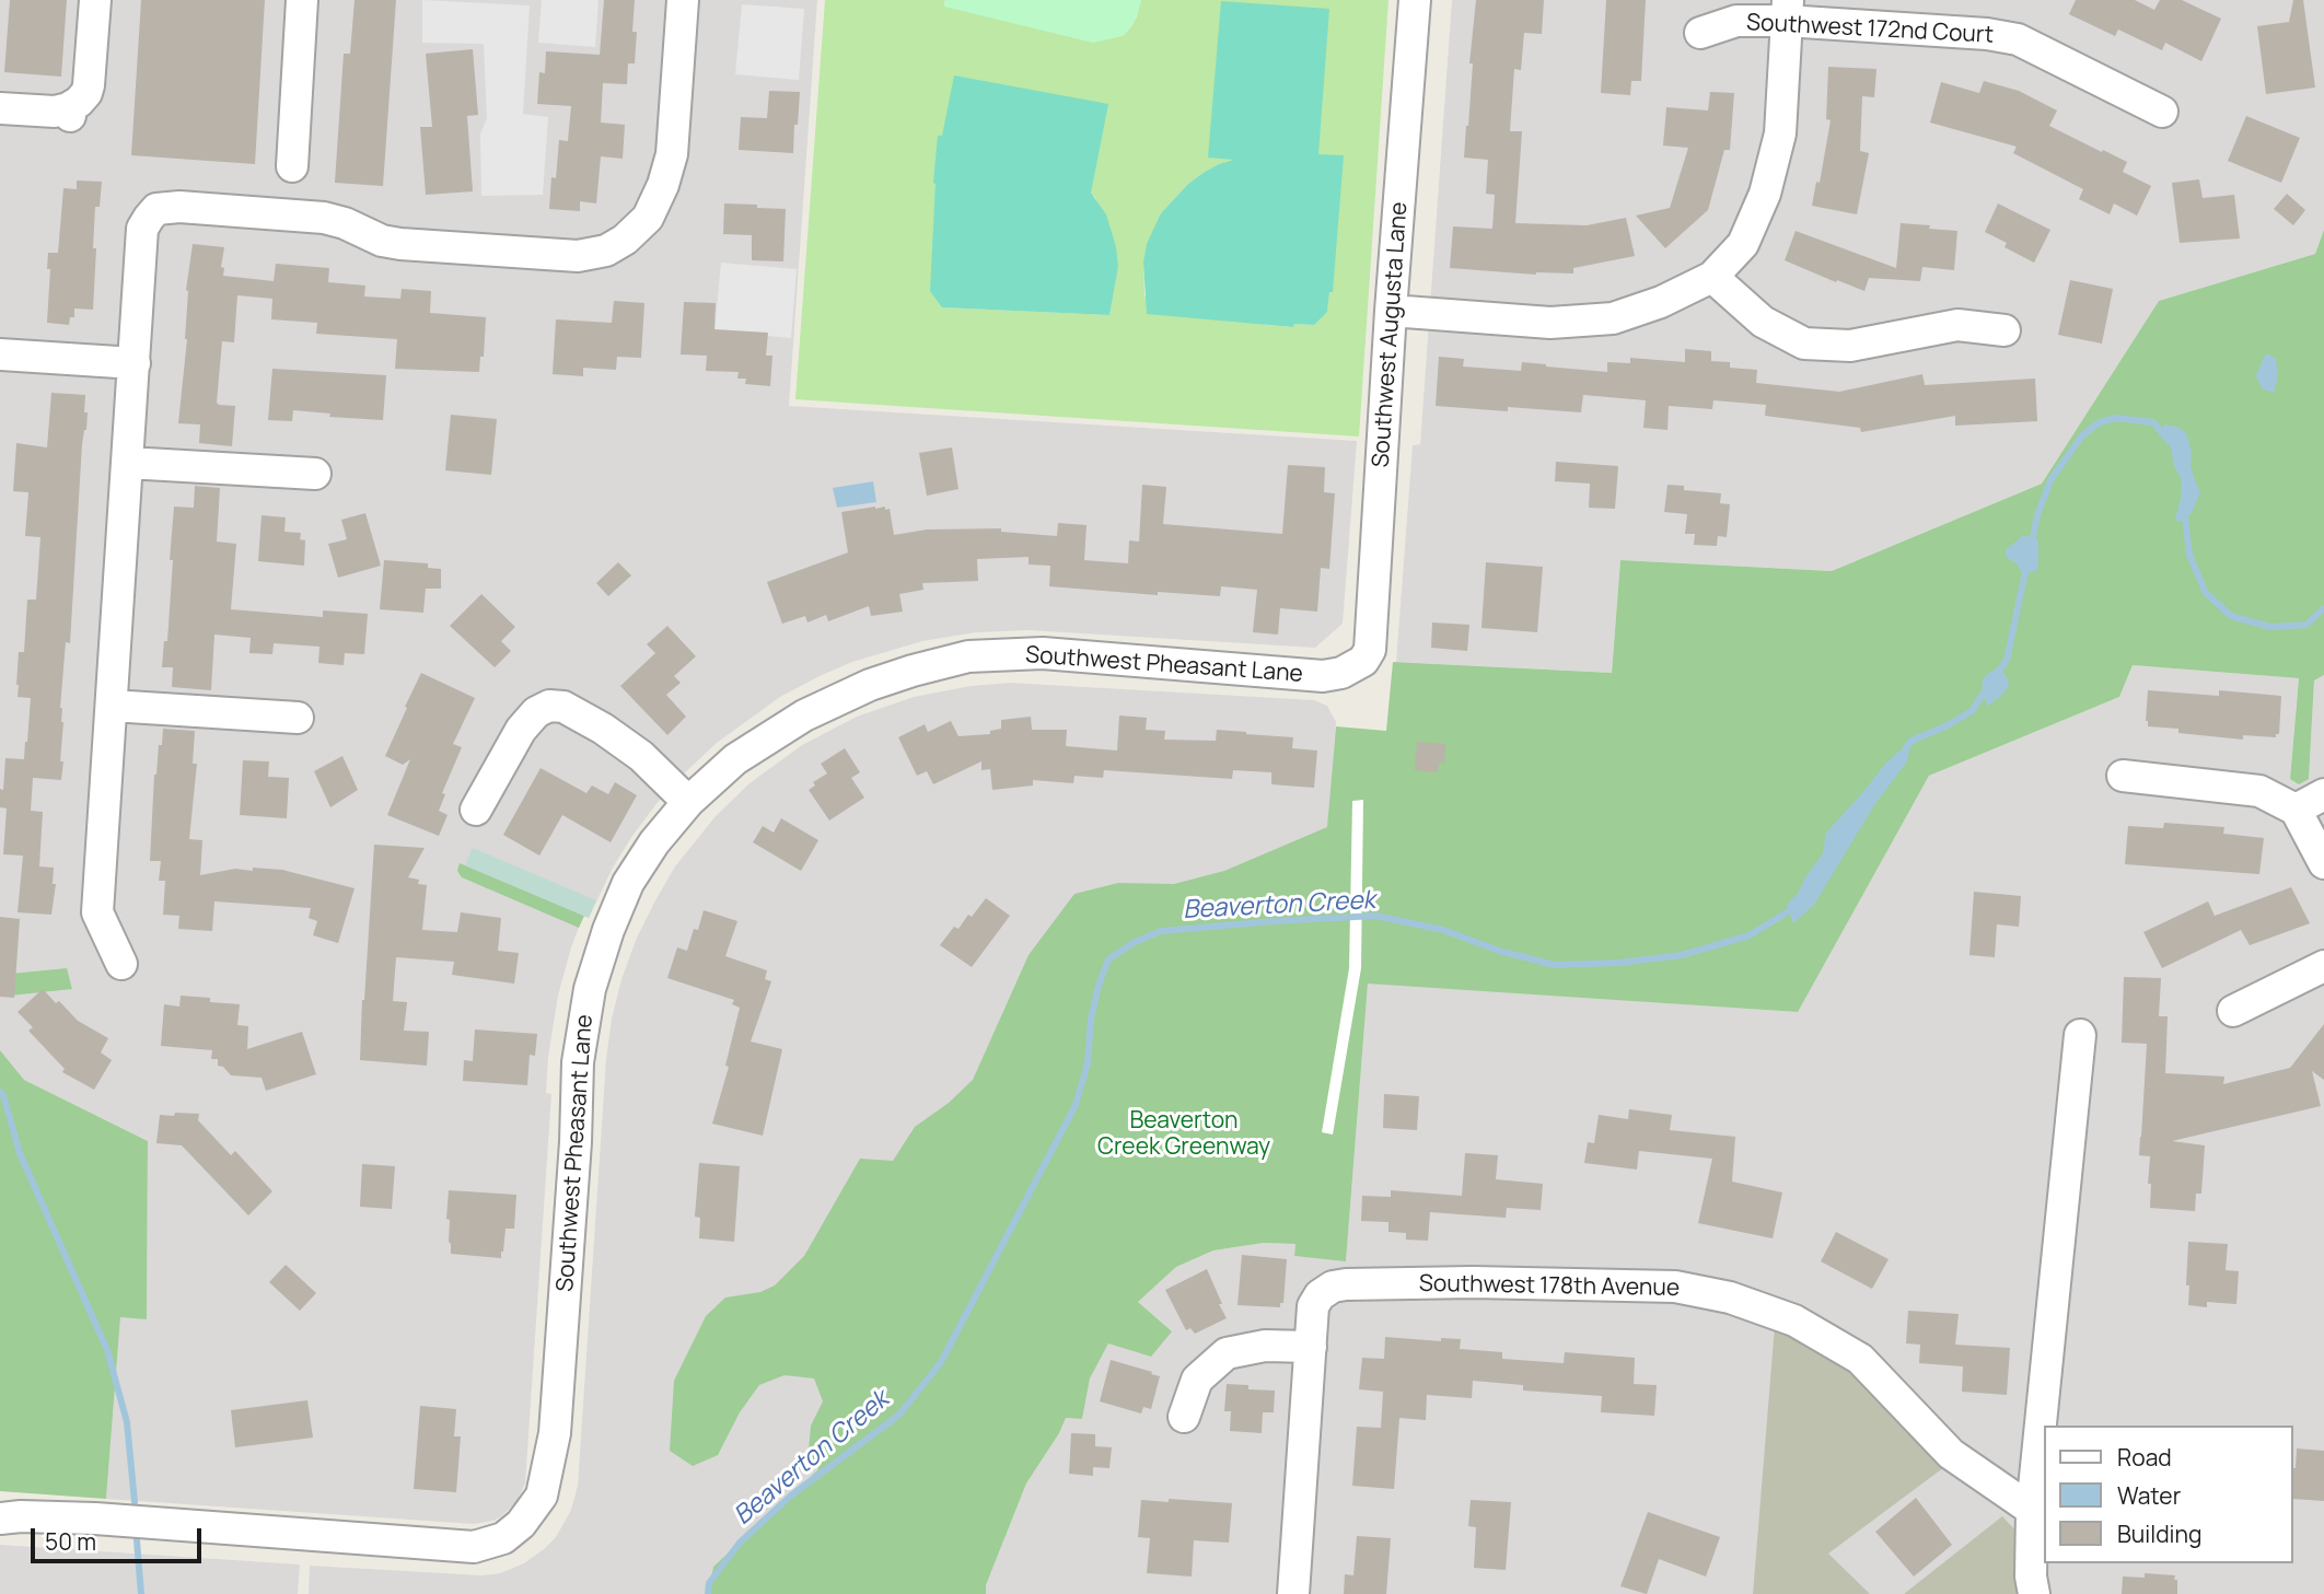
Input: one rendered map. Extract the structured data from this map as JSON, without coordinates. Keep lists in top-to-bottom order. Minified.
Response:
{"streets":{"street":["Southwest 172nd Court","Southwest Augusta Lane","Southwest Pheasant Lane","Southwest 178th Avenue"]},"crossings":[["Southwest Augusta Lane","Southwest Pheasant Lane"]],"water":["Beaverton Creek"],"parks":["Beaverton Creek Greenway"],"legend":["Road","Water","Building"],"scale_bar":"50 m"}
